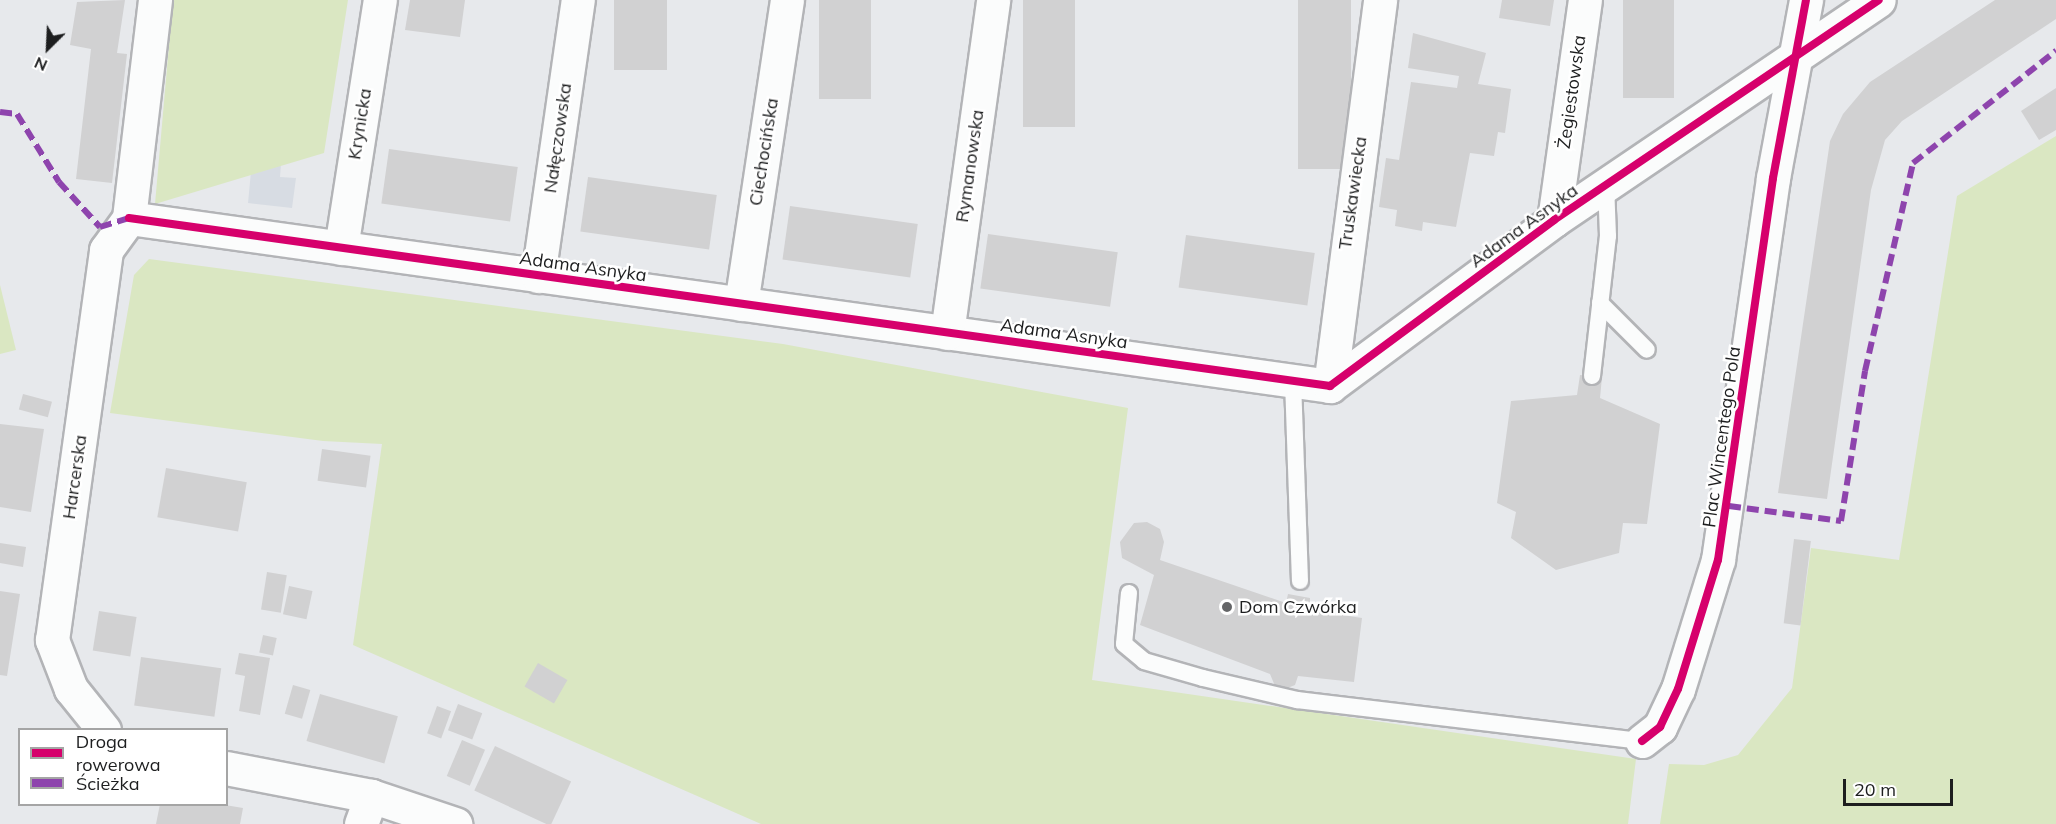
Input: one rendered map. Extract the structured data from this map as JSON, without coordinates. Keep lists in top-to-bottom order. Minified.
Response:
{"streets":{"street":["Żegiestowska","Krynicka","Nałęczowska","Ciechocińska","Rymanowska","Truskawiecka","Adama Asnyka","Plac Wincentego Pola","Harcerska"]},"crossings":[["Żegiestowska","Adama Asnyka"],["Krynicka","Adama Asnyka"],["Nałęczowska","Adama Asnyka"],["Ciechocińska","Adama Asnyka"],["Rymanowska","Adama Asnyka"],["Truskawiecka","Adama Asnyka"],["Adama Asnyka","Plac Wincentego Pola"],["Adama Asnyka","Harcerska"]],"places":["Dom Czwórka"],"legend":["Droga rowerowa","Ścieżka"],"scale_bar":"20 m","north":"bottom left"}
